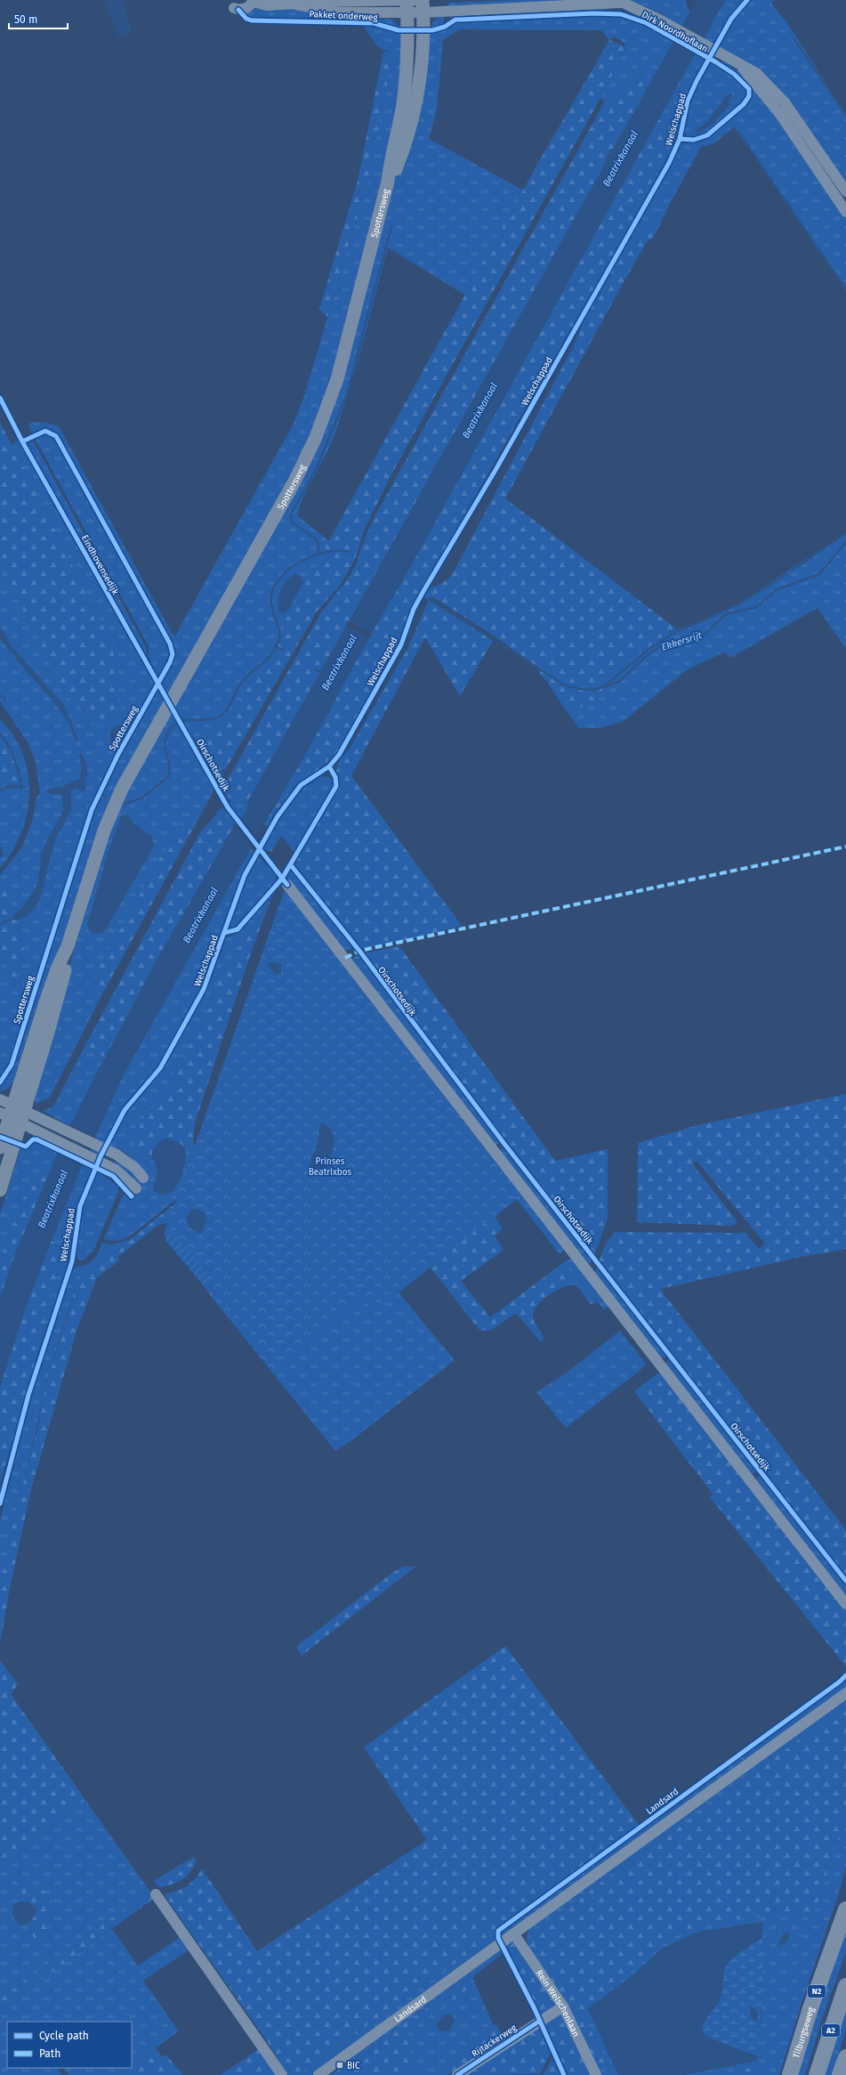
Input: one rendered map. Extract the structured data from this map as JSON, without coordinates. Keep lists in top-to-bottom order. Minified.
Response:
{"streets":{"highway":["N2","A2","Tilburgseweg"],"main road":["Spottersweg"],"street":["Pakket onderweg","Dirk Noordhoflaan","Landsard","Rein Welschenlaan","Rijtackerweg"],"cycle path":["Welschappad","Eindhovensedijk","Oirschotsedijk"]},"crossings":[["Pakket onderweg","Dirk Noordhoflaan"],["Pakket onderweg","Spottersweg"],["Dirk Noordhoflaan","Spottersweg"],["Landsard","Rein Welschenlaan"],["Rein Welschenlaan","Rijtackerweg"]],"water":["Beatrixkanaal","Ekkersrijt"],"parks":["Prinses Beatrixbos"],"places":{"transit":["BIC"]},"legend":["Cycle path","Path"],"scale_bar":"50 m"}
